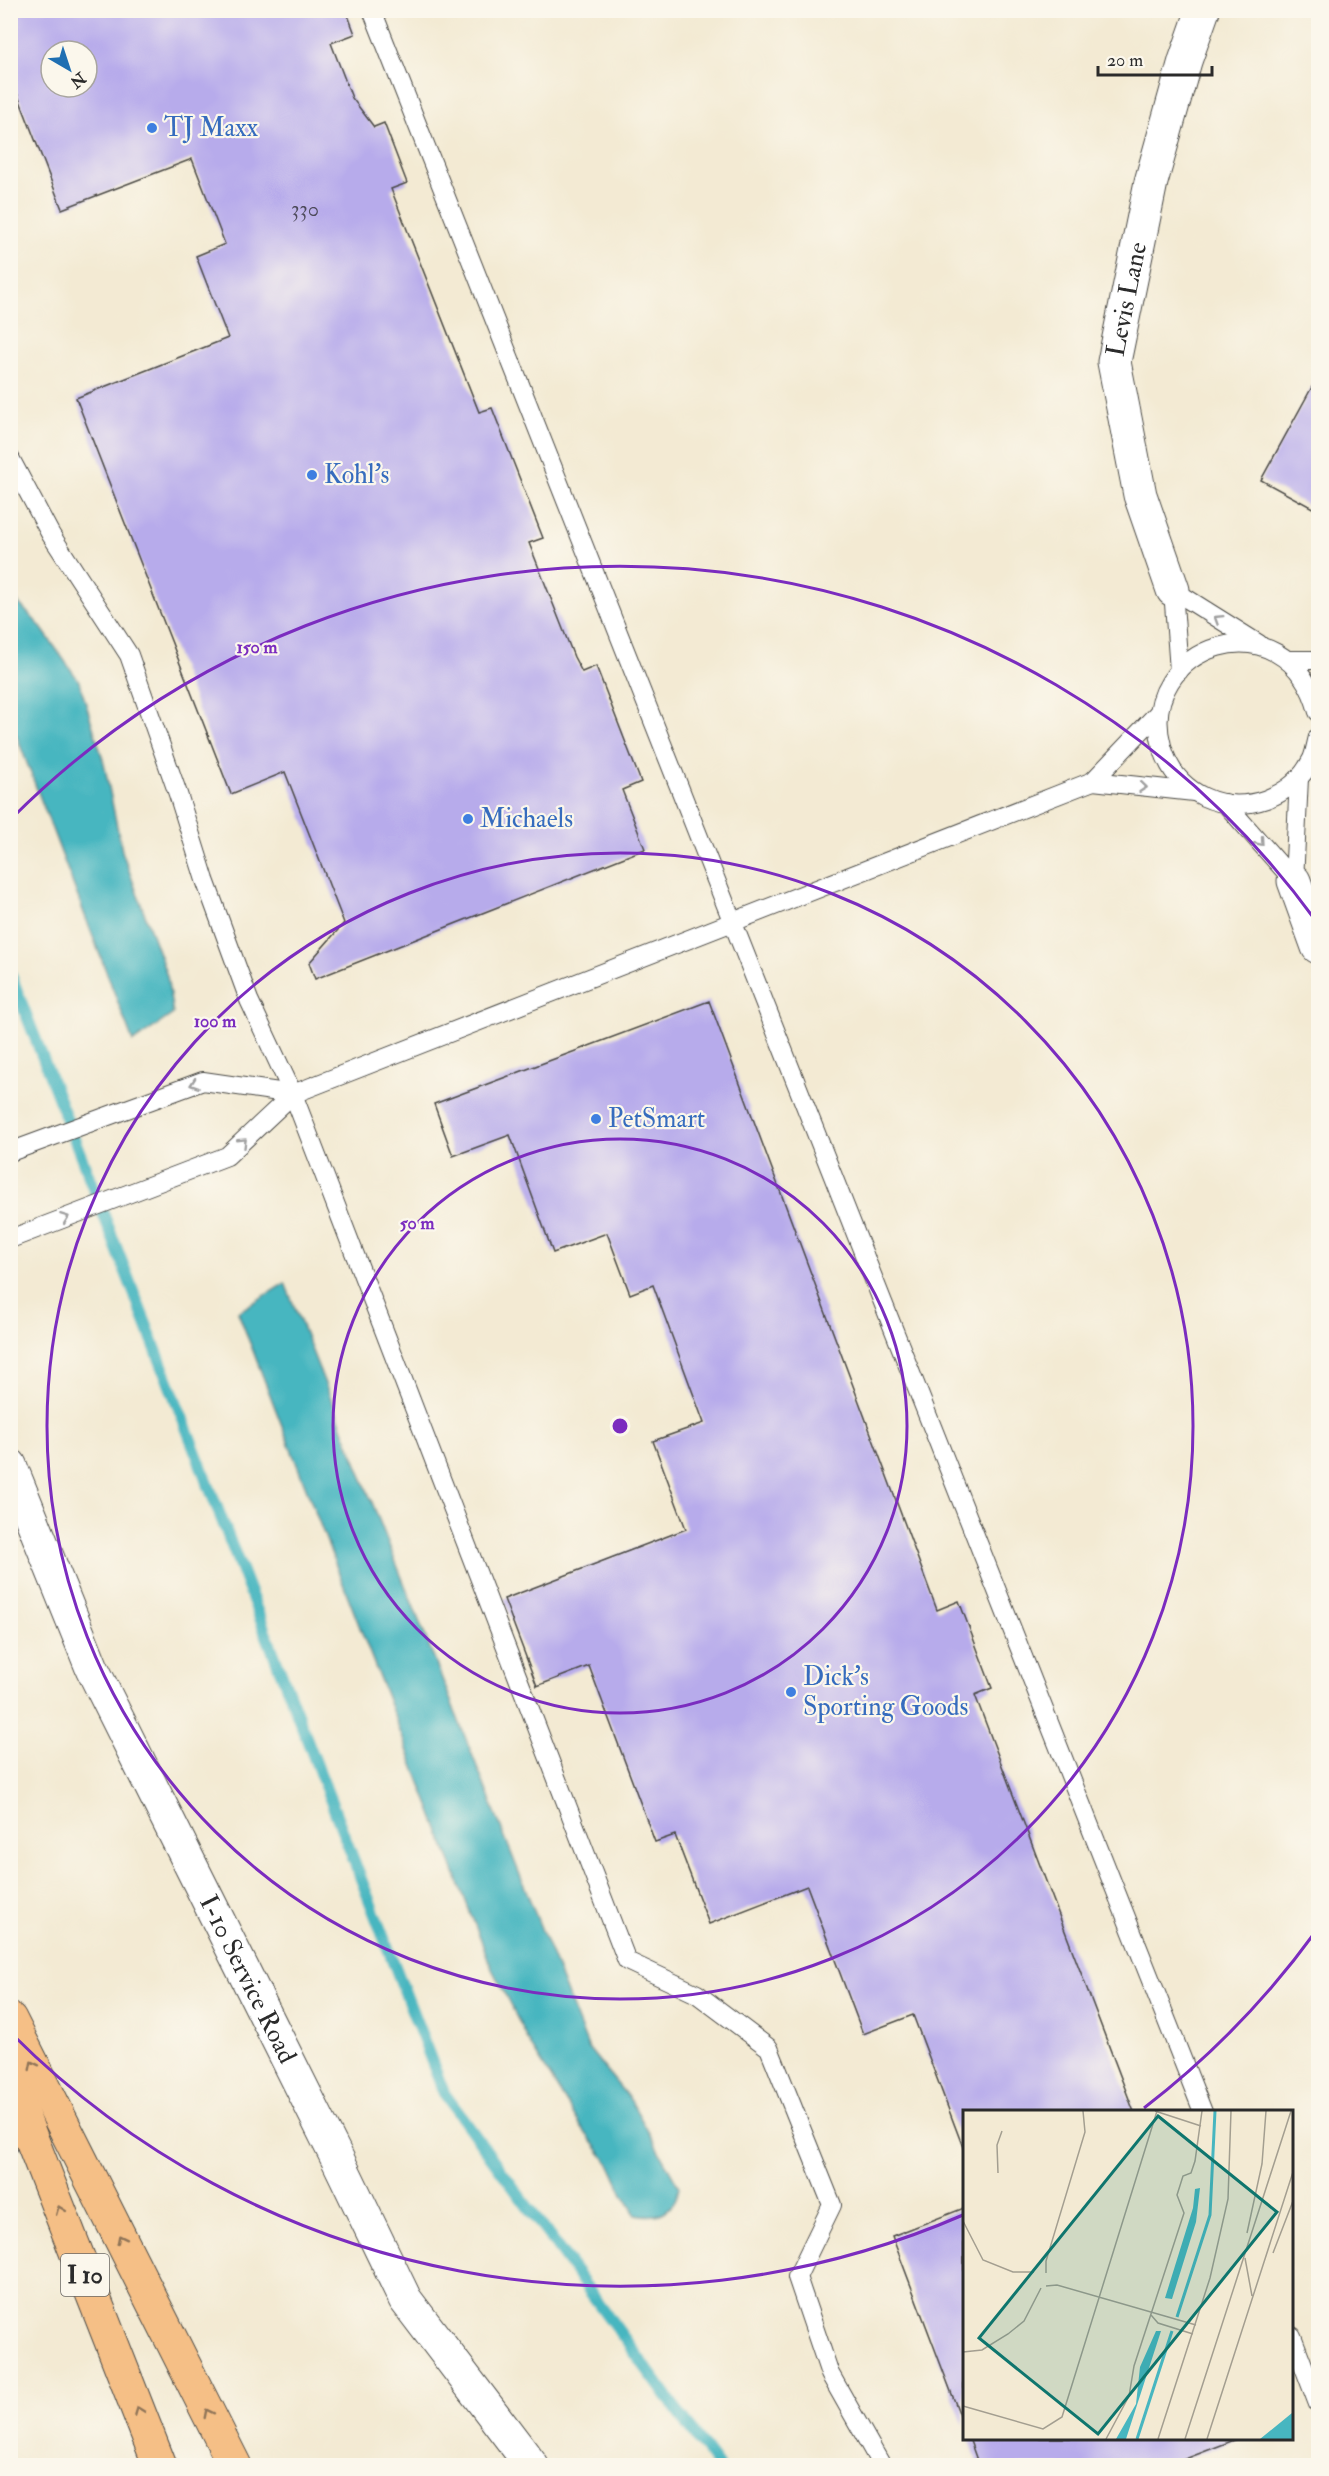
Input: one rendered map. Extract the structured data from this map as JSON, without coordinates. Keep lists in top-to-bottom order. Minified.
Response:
{"streets":{"highway":["I 10"],"street":["Levis Lane","I-10 Service Road"]},"places":["TJ Maxx","Kohl's","Michaels","PetSmart","Dick's Sporting Goods"],"house_numbers":["330"],"scale_bar":"20 m","north":"bottom right","rings":["150 m","100 m","50 m"]}
